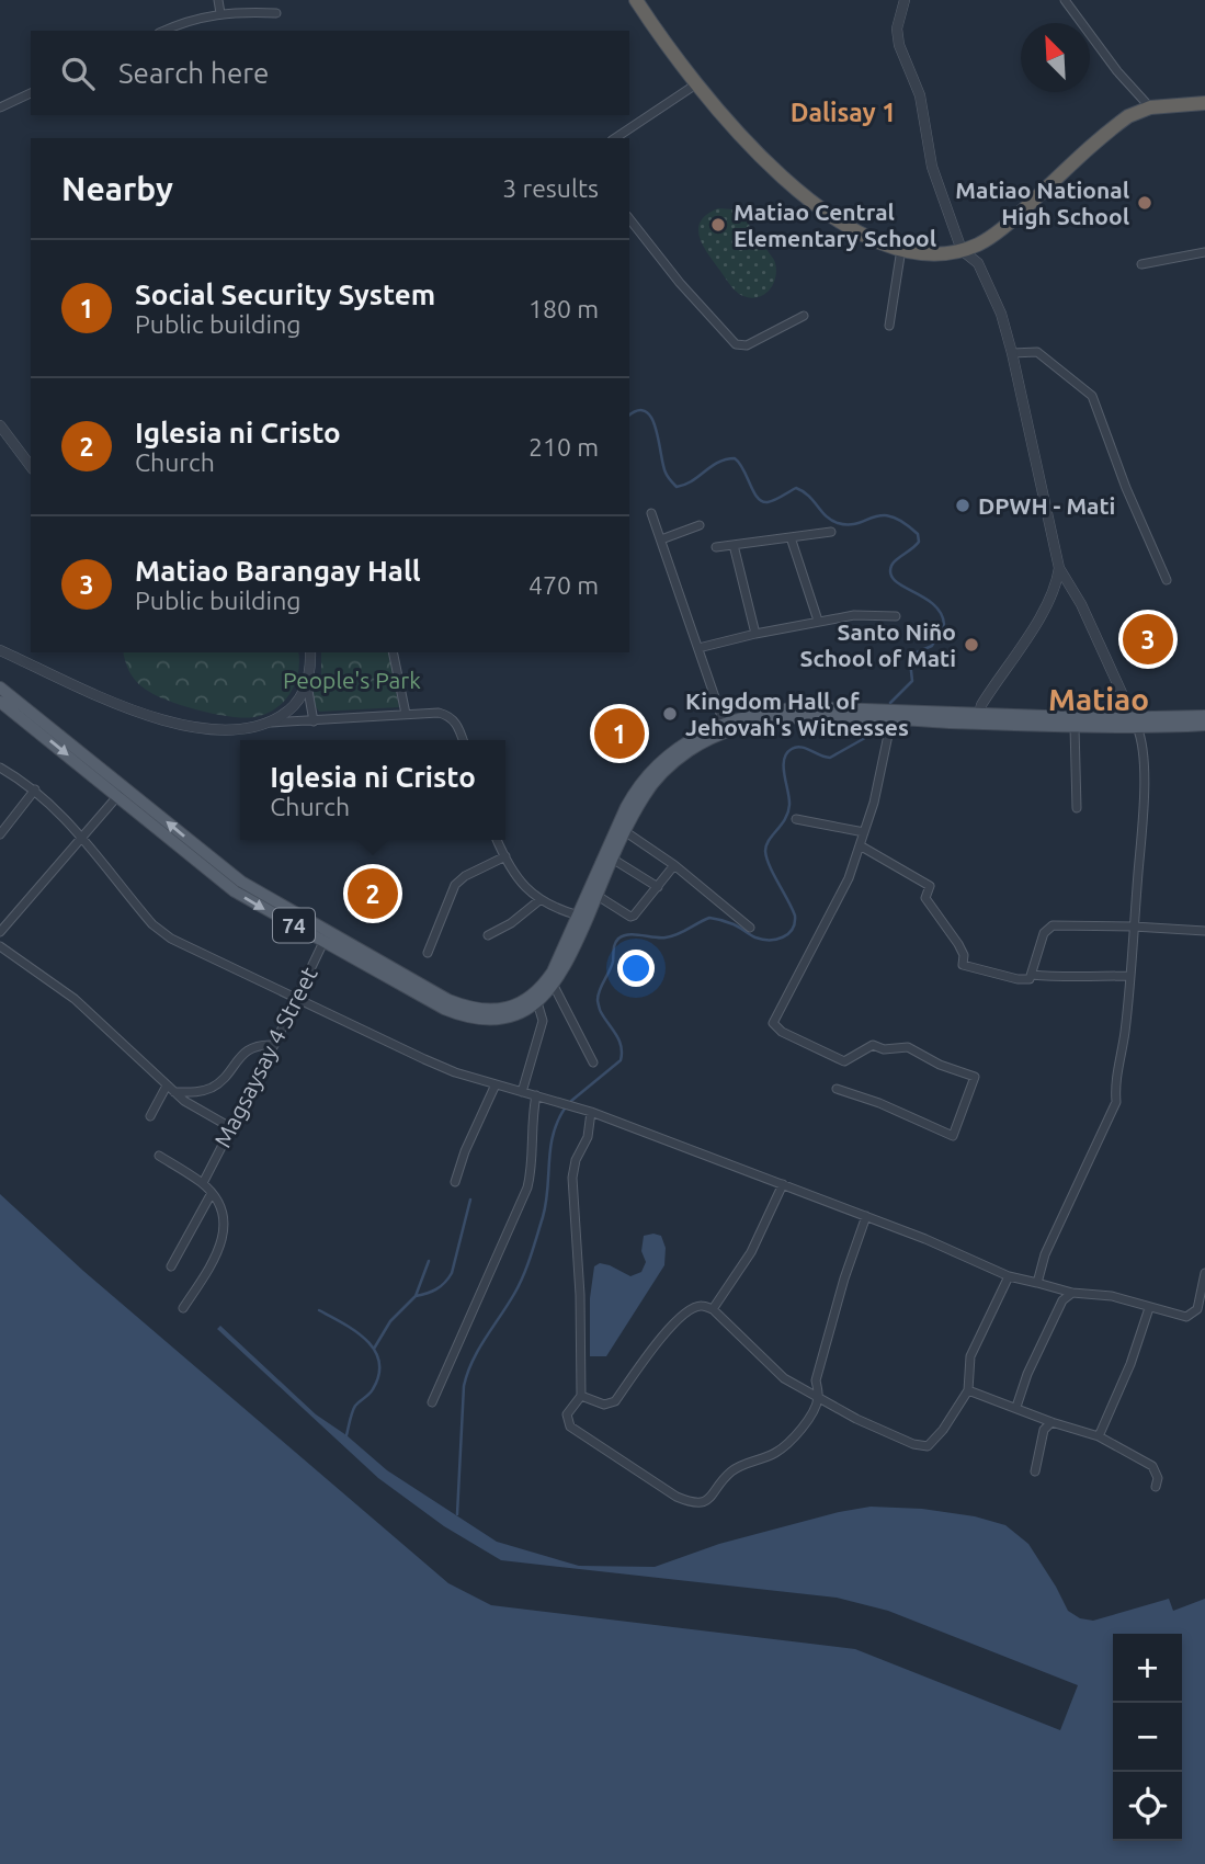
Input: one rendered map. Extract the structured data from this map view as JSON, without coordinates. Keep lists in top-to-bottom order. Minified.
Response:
{"streets":{"main road":["74"],"street":["Magsaysay 4 Street"]},"crossings":[["74","Magsaysay 4 Street"]],"districts":["Dalisay 1","Matiao"],"parks":["People's Park"],"places":["Matiao National High School","Matiao Central Elementary School","DPWH - Mati","Santo Niño School of Mati","Kingdom Hall of Jehovah's Witnesses"],"north":"top left","page":{"search":"Search here","heading":["Nearby","3 results"],"list":[{"mark":"1","name":"Social Security System","note":"Public building","value":"180 m"},{"mark":"2","name":"Iglesia ni Cristo","note":"Church","value":"210 m"},{"mark":"3","name":"Matiao Barangay Hall","note":"Public building","value":"470 m"}],"pins":["3","1","2"],"popup":["Iglesia ni Cristo","Church"],"map_buttons":["+","−"]}}
